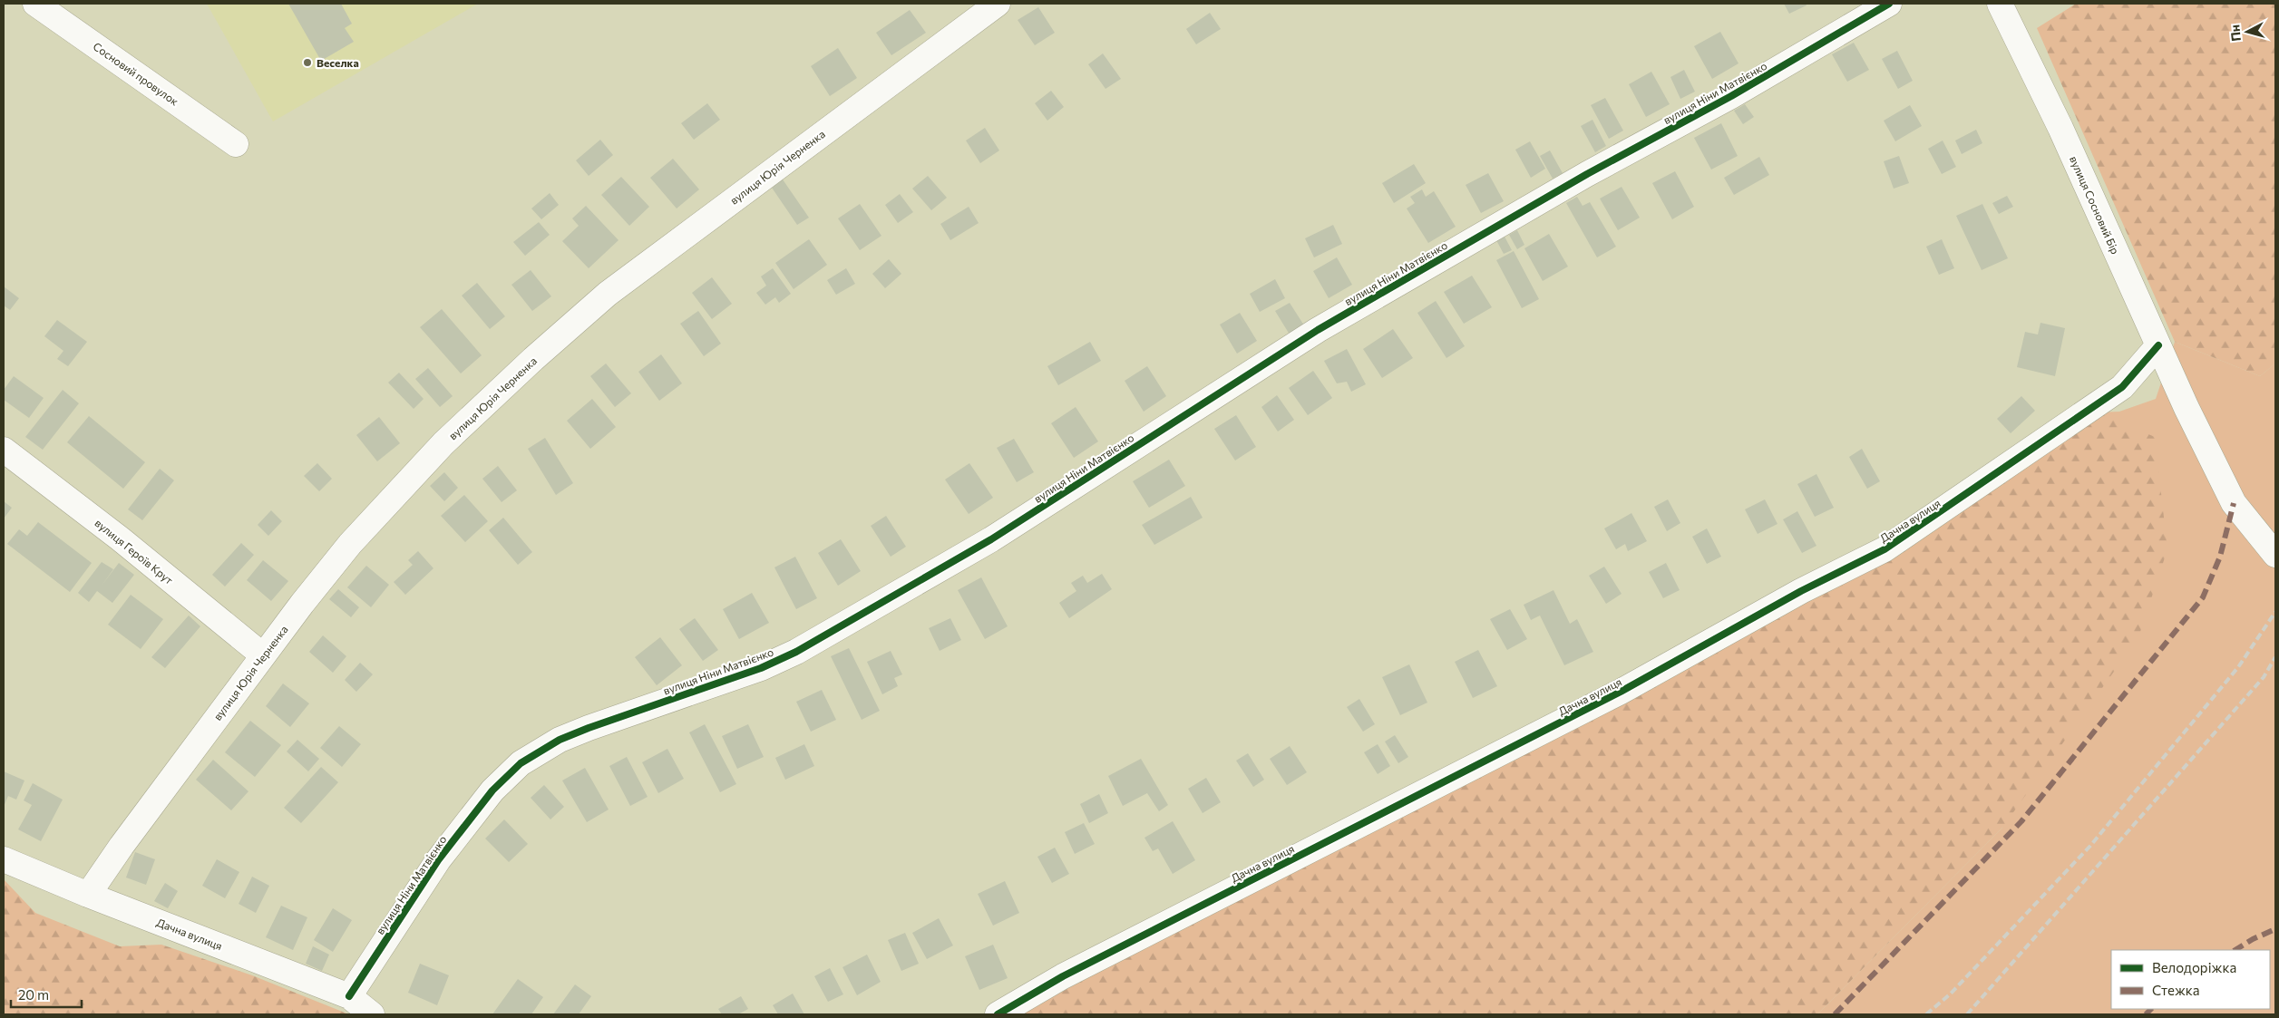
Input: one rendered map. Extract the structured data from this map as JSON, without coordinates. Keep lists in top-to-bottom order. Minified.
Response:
{"streets":{"street":["Сосновий провулок","вулиця Ніни Матвієнко","вулиця Юрія Черненка","вулиця Сосновий Бір","Дачна вулиця","вулиця Героїв Крут"]},"crossings":[["вулиця Ніни Матвієнко","Дачна вулиця"],["вулиця Юрія Черненка","Дачна вулиця"],["вулиця Юрія Черненка","вулиця Героїв Крут"],["вулиця Сосновий Бір","Дачна вулиця"]],"places":["Веселка"],"legend":["Велодоріжка","Стежка"],"scale_bar":"20 m","north":"left"}
